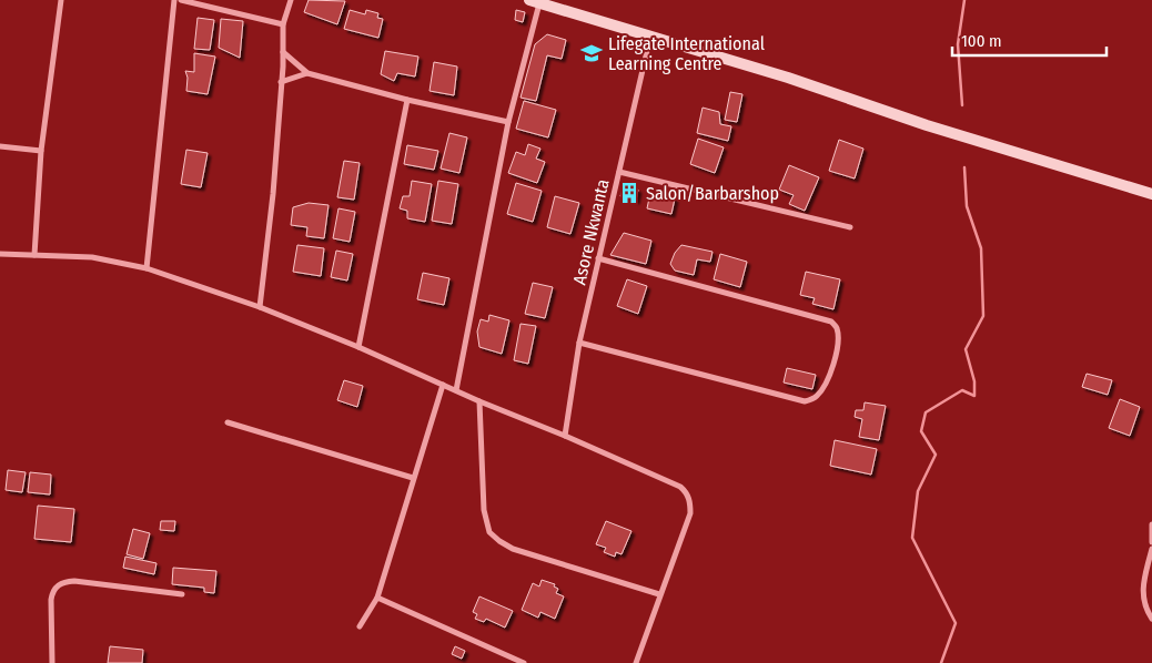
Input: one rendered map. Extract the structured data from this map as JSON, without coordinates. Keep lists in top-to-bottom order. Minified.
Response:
{"streets":{"street":["Asore Nkwanta"]},"places":{"school or university":["Lifegate International Learning Centre"],"building":["Salon/Barbarshop"]},"scale_bar":"100 m"}
